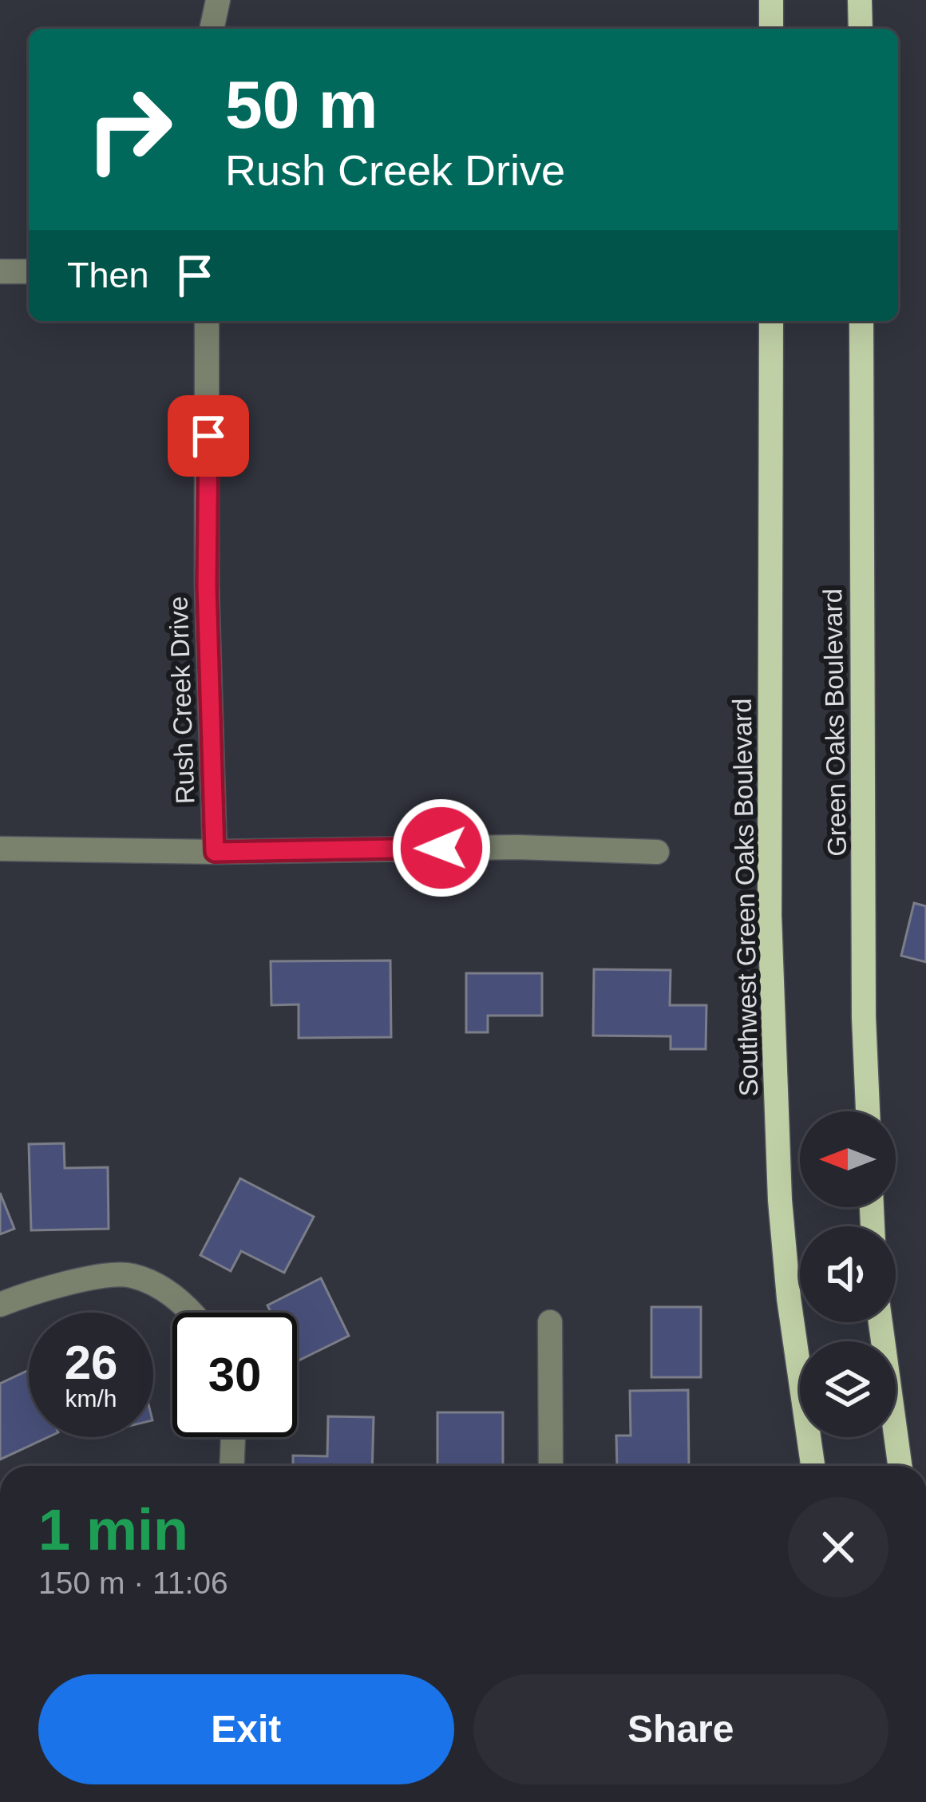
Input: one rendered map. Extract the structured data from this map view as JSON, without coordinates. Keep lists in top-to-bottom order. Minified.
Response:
{"streets":{"main road":["Green Oaks Boulevard","Southwest Green Oaks Boulevard"],"street":["Rush Creek Drive"]},"north":"left","page":{"turn":["50 m","Rush Creek Drive"],"then":"Then","speed":"26 km/h","limit":"30","heading":["1 min","150 m · 11:06"],"buttons":["Exit","Share"]}}
